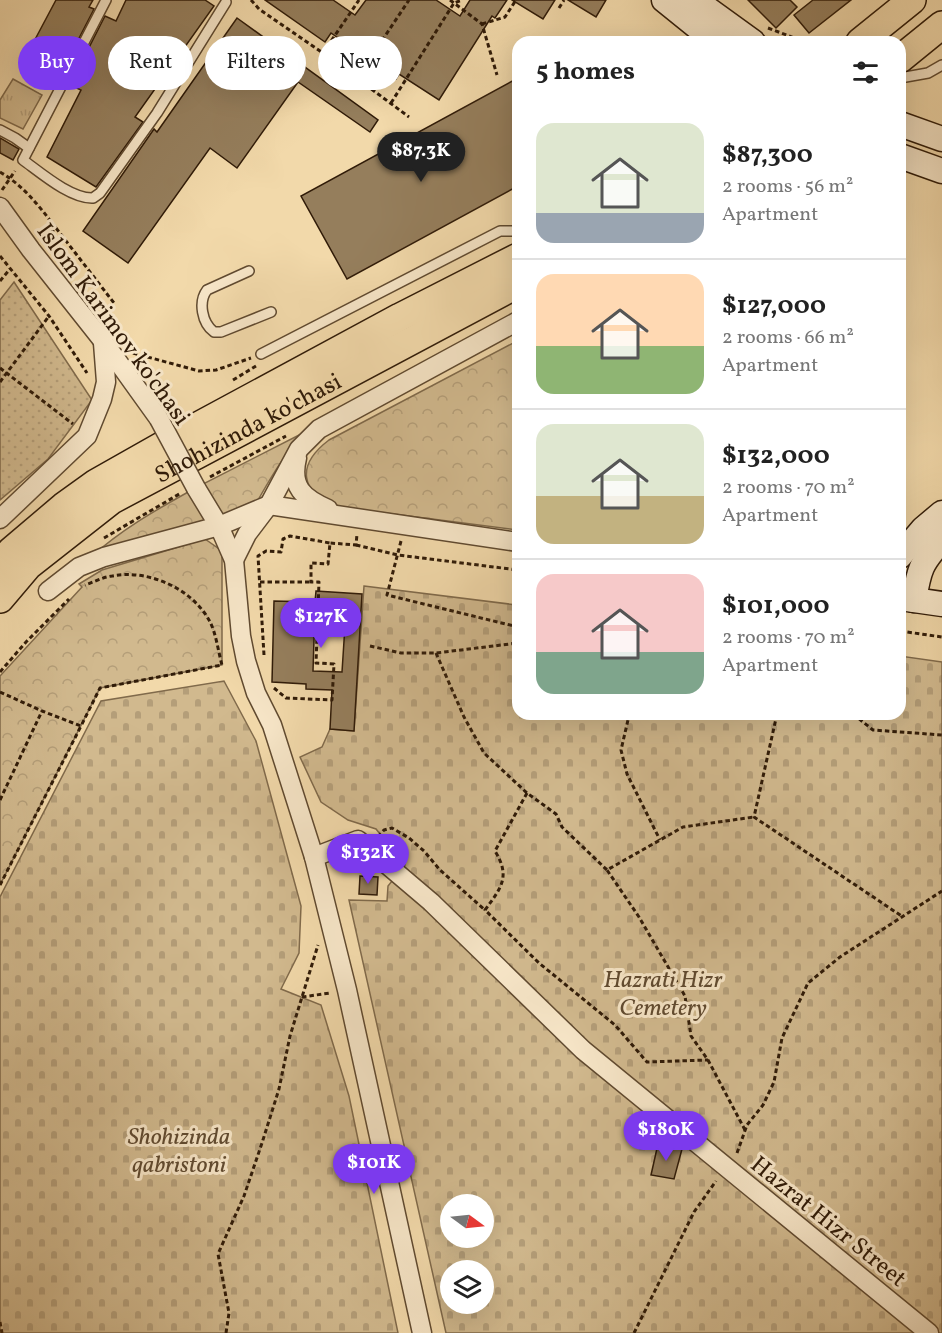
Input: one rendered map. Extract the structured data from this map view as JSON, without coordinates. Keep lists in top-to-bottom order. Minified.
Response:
{"streets":{"main road":["Shohizinda ko'chasi"],"street":["Islom Karimov ko'chasi","Hazrat Hizr Street"]},"parks":["Hazrati Hizr Cemetery","Shohizinda qabristoni"],"north":"right","page":{"chip":["Buy","Rent","Filters","New"],"heading":"5 homes","list":[{"name":"$87,300","note":"2 rooms · 56 m² · Apartment"},{"name":"$127,000","note":"2 rooms · 66 m² · Apartment"},{"name":"$132,000","note":"2 rooms · 70 m² · Apartment"},{"name":"$101,000","note":"2 rooms · 70 m² · Apartment"}],"price":["$87.3K","$127K","$132K","$180K","$101K"]}}
